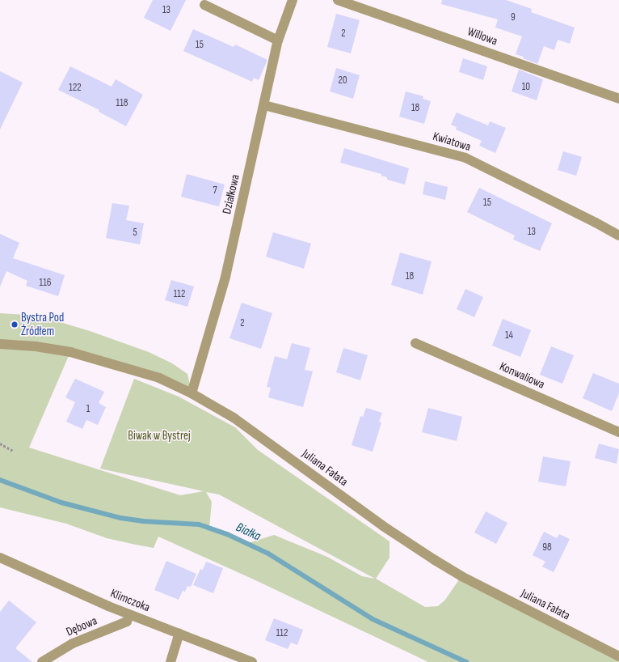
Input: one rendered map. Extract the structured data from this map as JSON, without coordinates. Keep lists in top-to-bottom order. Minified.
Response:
{"streets":{"street":["Willowa","Kwiatowa","Działkowa","Konwaliowa","Juliana Fałata","Klimczoka","Dębowa"]},"crossings":[["Kwiatowa","Działkowa"],["Działkowa","Juliana Fałata"],["Klimczoka","Dębowa"]],"water":["Białka"],"parks":["Biwak w Bystrej"],"places":["Bystra Pod Źródłem"],"house_numbers":["13","9","2","15","20","10","122","118","18","7","15","13","5","18","116","112","2","14","1","98","112"]}
